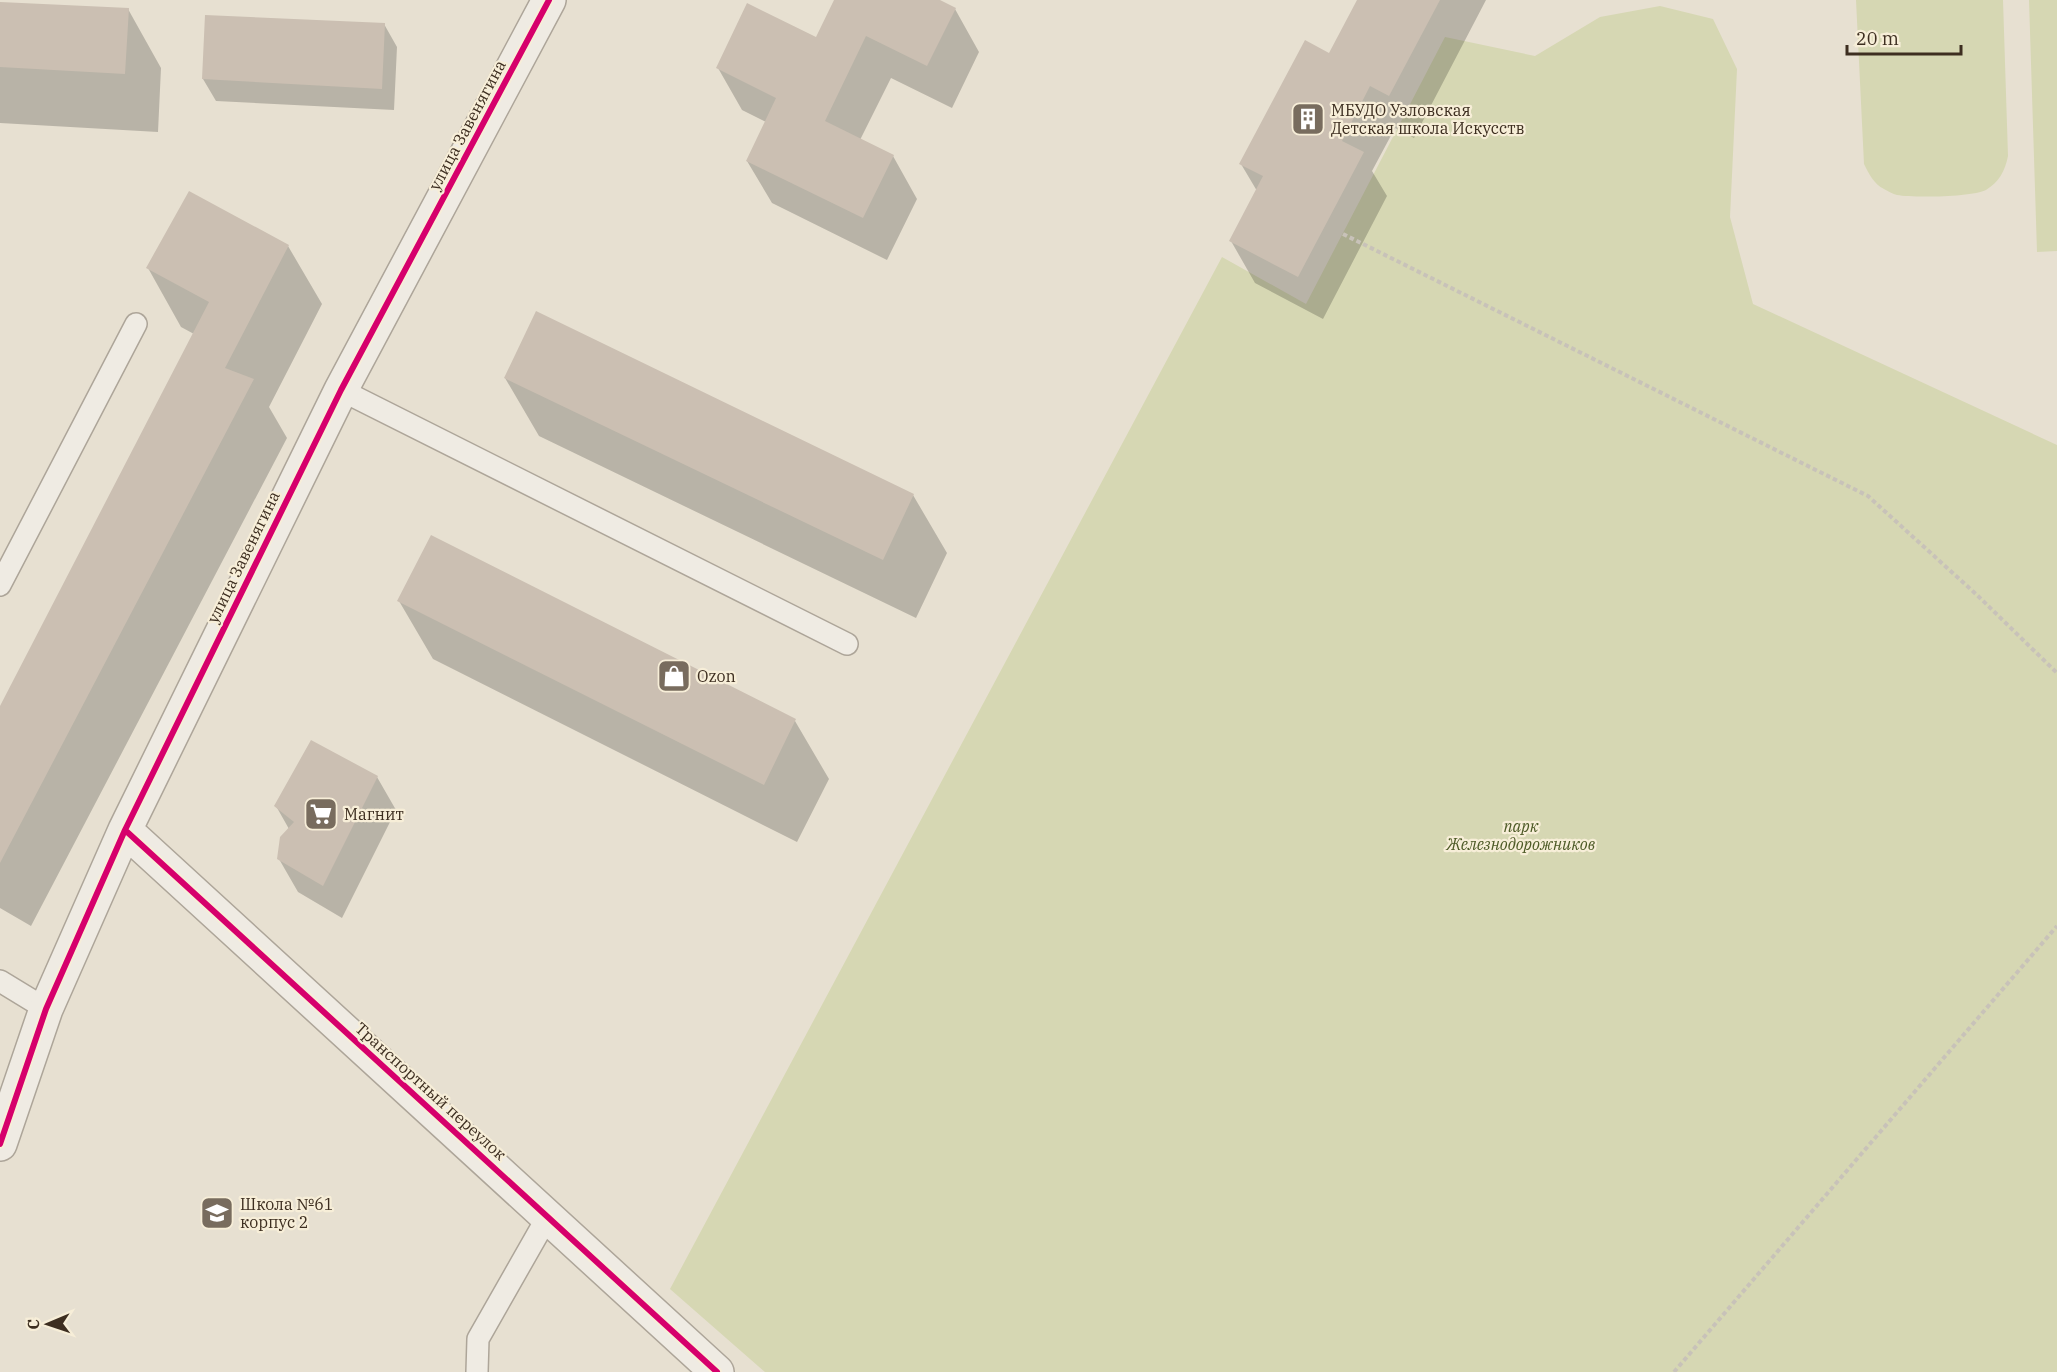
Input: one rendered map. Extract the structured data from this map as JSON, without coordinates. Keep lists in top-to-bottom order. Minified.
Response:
{"streets":{"street":["улица Завенягина","Транспортный переулок"]},"crossings":[["улица Завенягина","Транспортный переулок"]],"parks":["парк Железнодорожников"],"places":{"building":["МБУДО Узловская Детская школа Искусств"],"shop":["Ozon"],"supermarket":["Магнит"],"school or university":["Школа №61 корпус 2"]},"scale_bar":"20 m","north":"left"}
